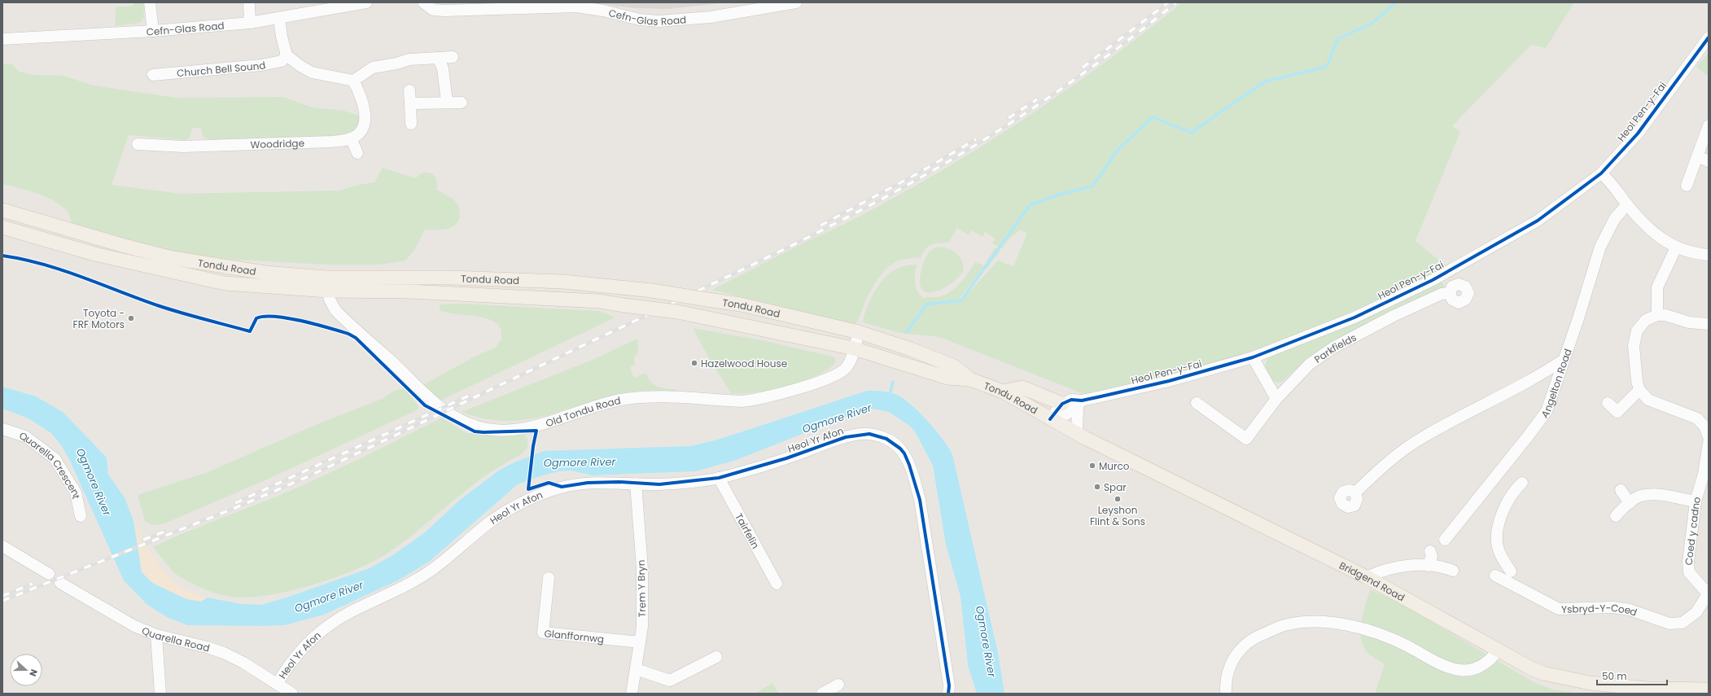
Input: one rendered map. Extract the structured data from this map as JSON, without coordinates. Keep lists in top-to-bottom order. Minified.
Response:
{"streets":{"main road":["Tondu Road","Bridgend Road"],"street":["Cefn-Glas Road","Church Bell Sound","Heol Pen-y-Fai","Woodridge","Parkfields","Angelton Road","Old Tondu Road","Heol Yr Afon","Quarella Crescent","Tairfelin","Coed y cadno","Trem Y Bryn","Ysbryd-Y-Coed","Glanffornwg","Quarella Road"]},"crossings":[["Heol Pen-y-Fai","Tondu Road"],["Heol Pen-y-Fai","Bridgend Road"],["Tondu Road","Old Tondu Road"],["Tondu Road","Bridgend Road"],["Heol Yr Afon","Tairfelin"],["Heol Yr Afon","Trem Y Bryn"],["Heol Yr Afon","Quarella Road"],["Coed y cadno","Ysbryd-Y-Coed"],["Trem Y Bryn","Glanffornwg"]],"water":["Ogmore River"],"places":["Toyota - FRF Motors","Hazelwood House","Murco","Spar","Leyshon Flint & Sons"],"scale_bar":"50 m","north":"right"}
